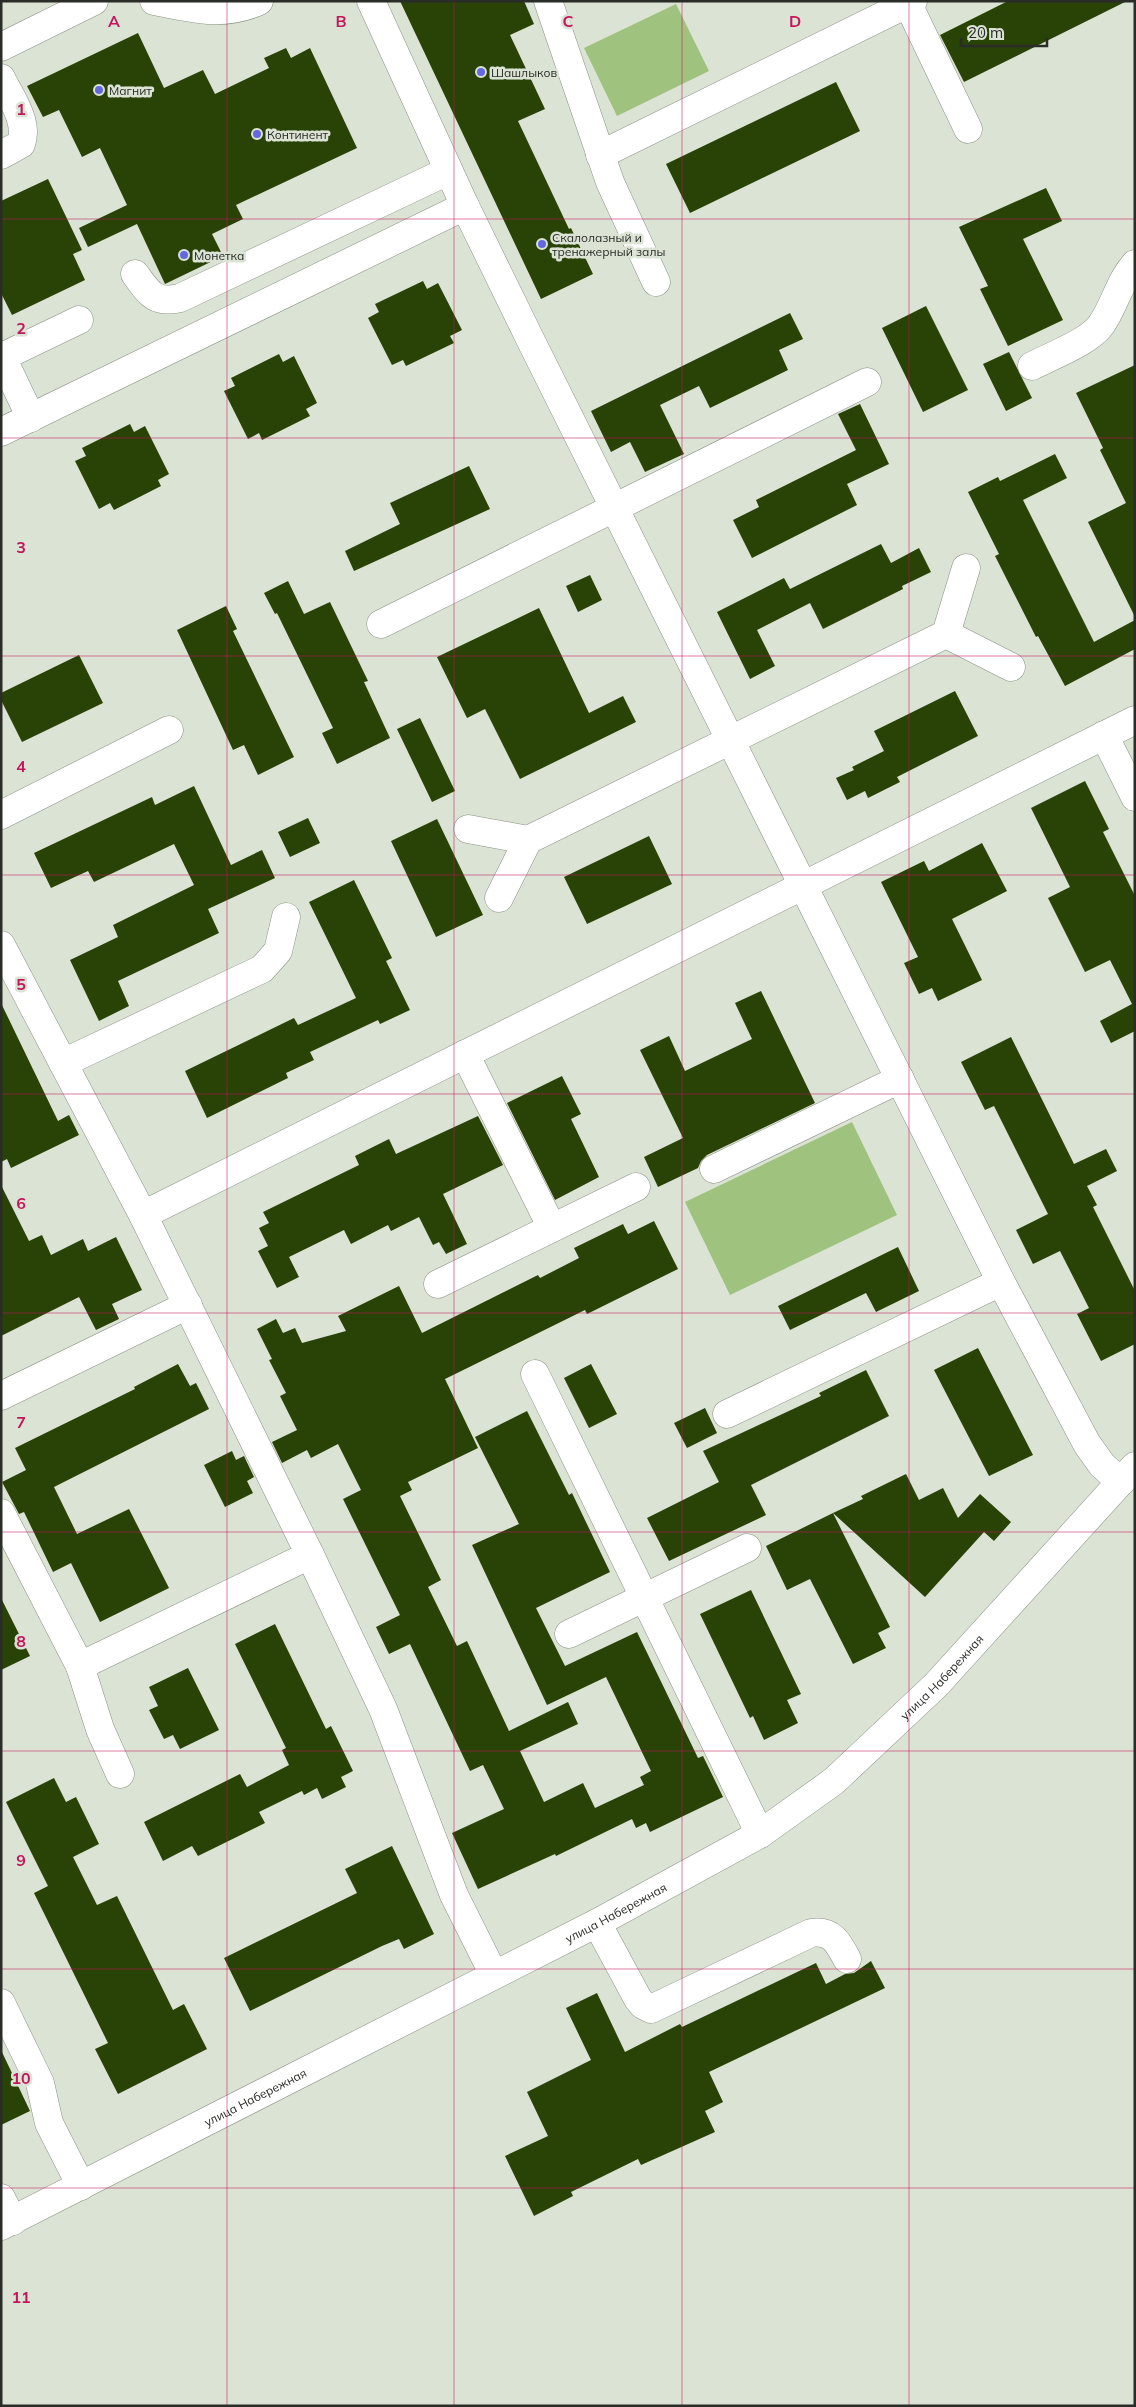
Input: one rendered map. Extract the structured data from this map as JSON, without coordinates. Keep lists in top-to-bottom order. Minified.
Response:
{"streets":{"street":["улица Набережная"]},"places":["Шашлыков","Магнит","Континент","Скалолазный и тренажерный залы","Монетка"],"scale_bar":"20 m","grid":{"columns":["A","B","C","D"],"rows":["1","2","3","4","5","6","7","8","9","10","11"]}}
